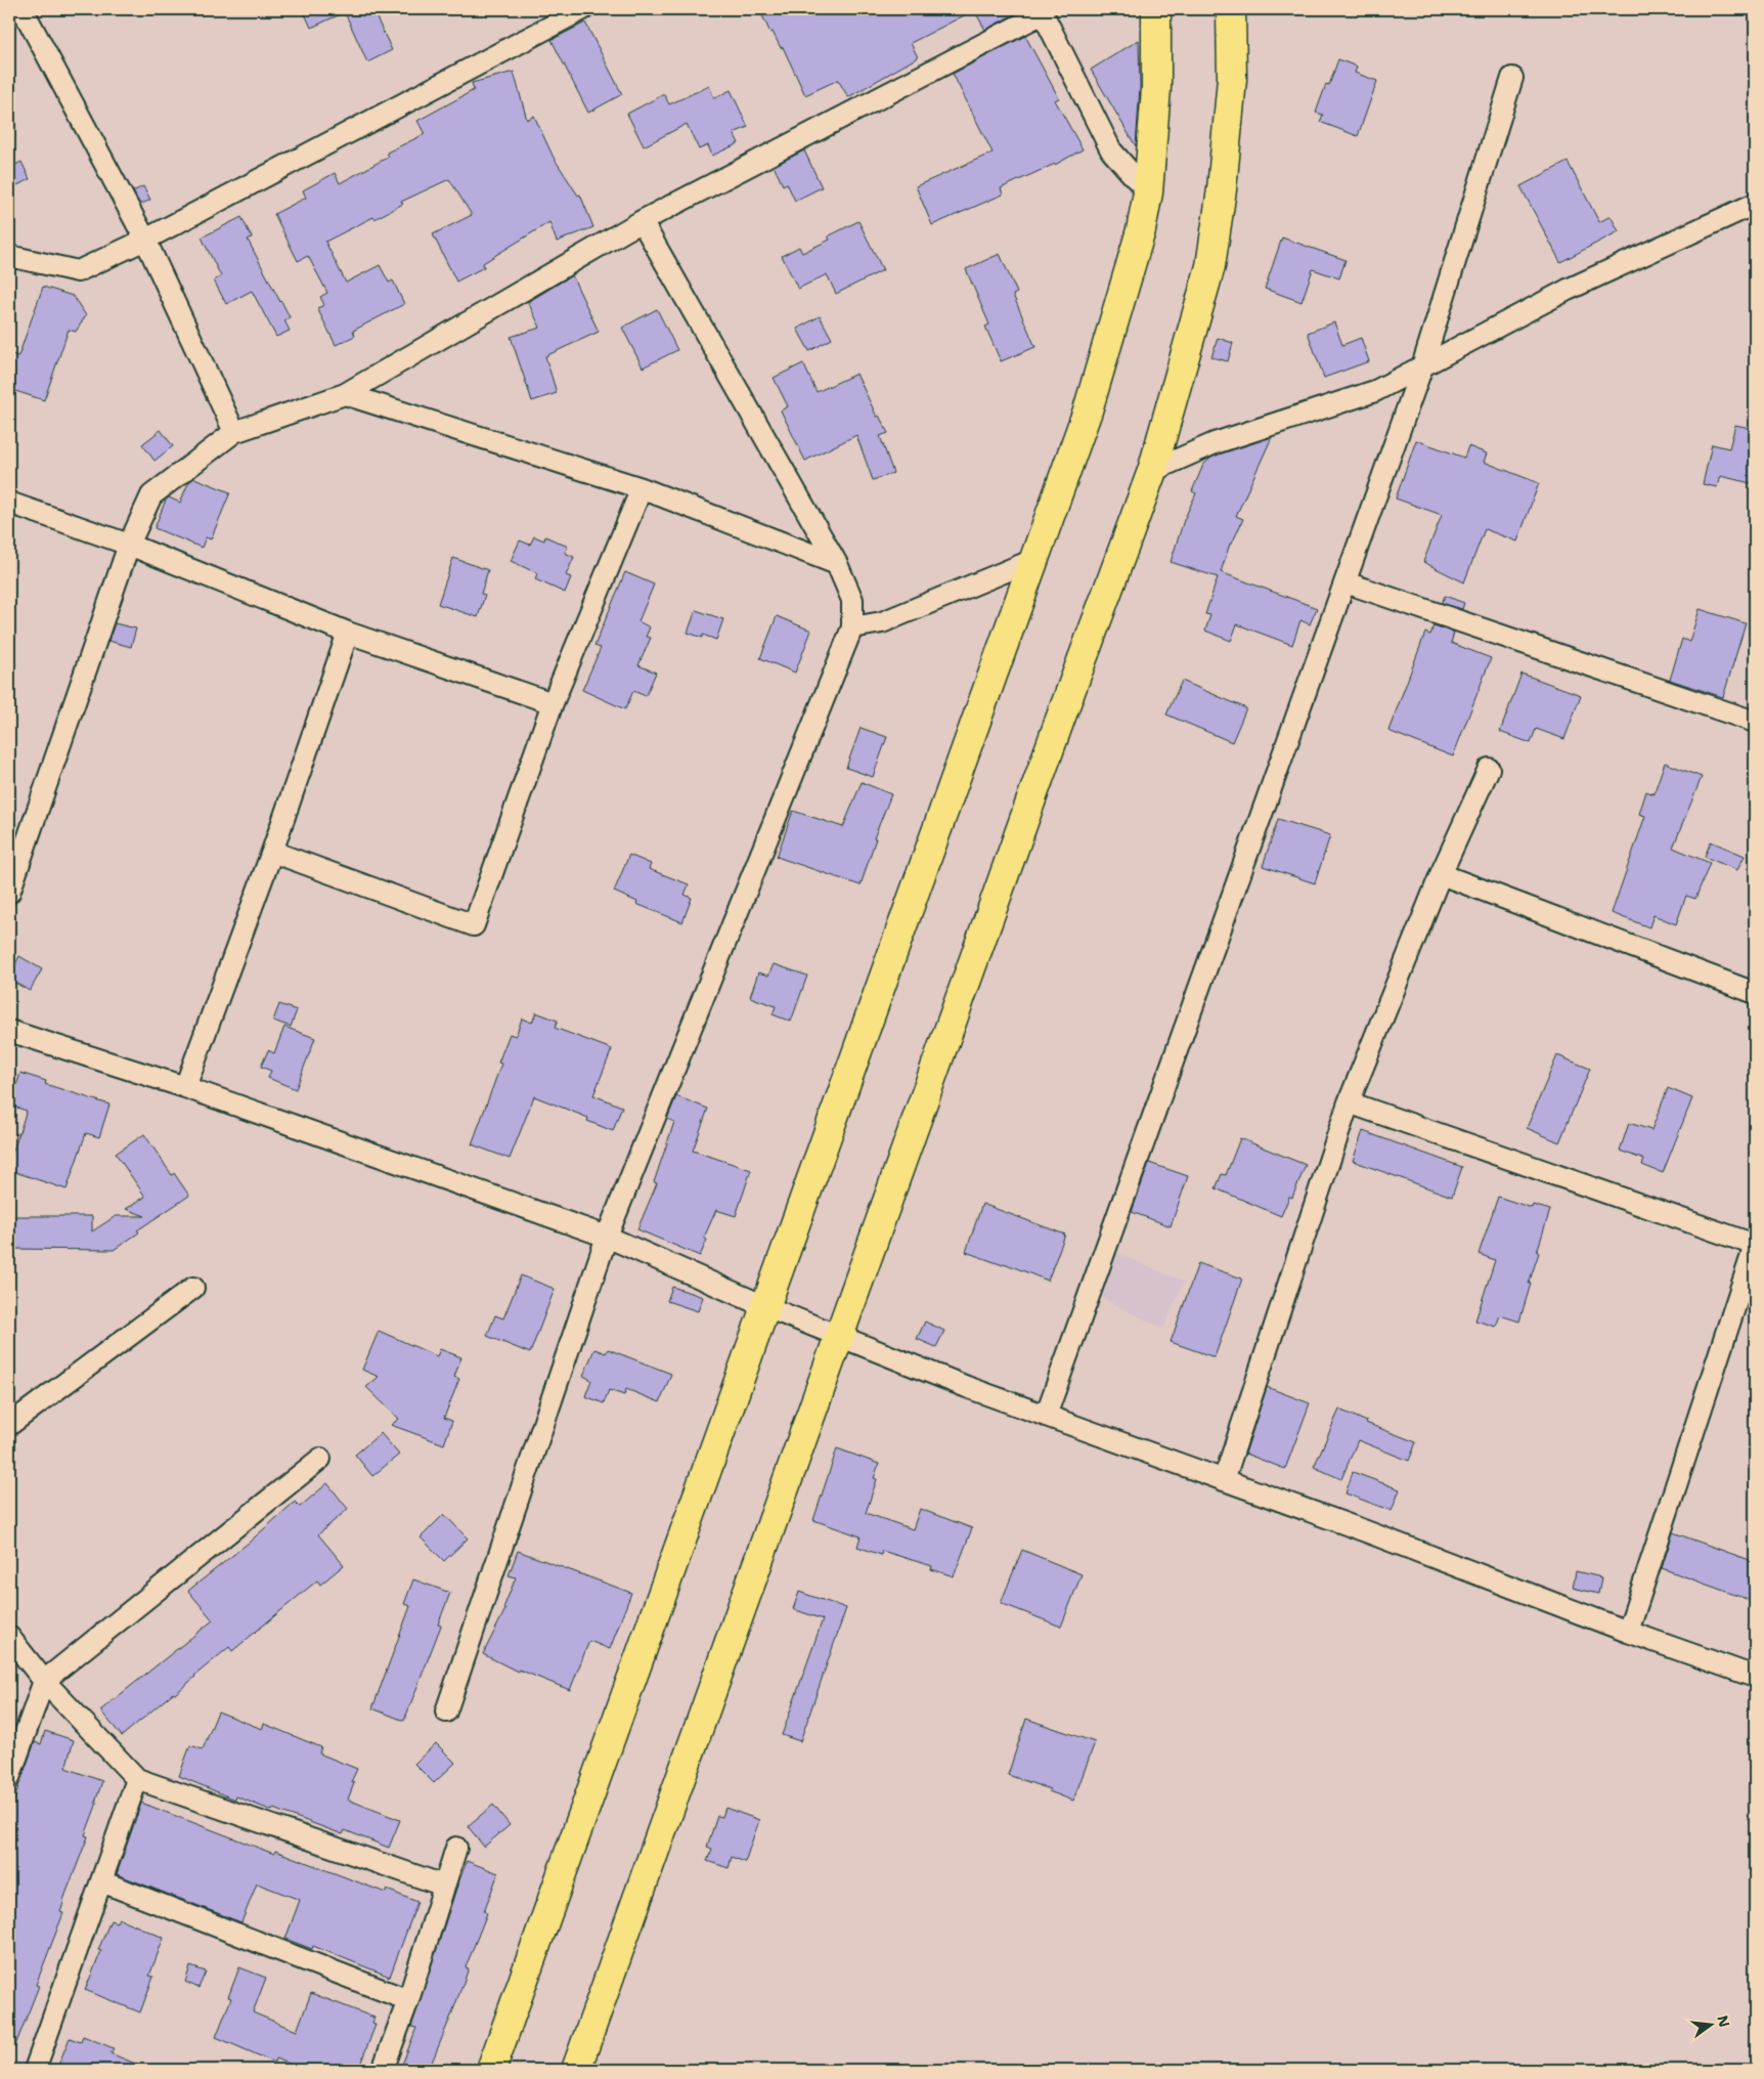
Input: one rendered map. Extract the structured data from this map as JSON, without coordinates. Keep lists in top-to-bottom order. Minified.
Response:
{"north":"right"}
